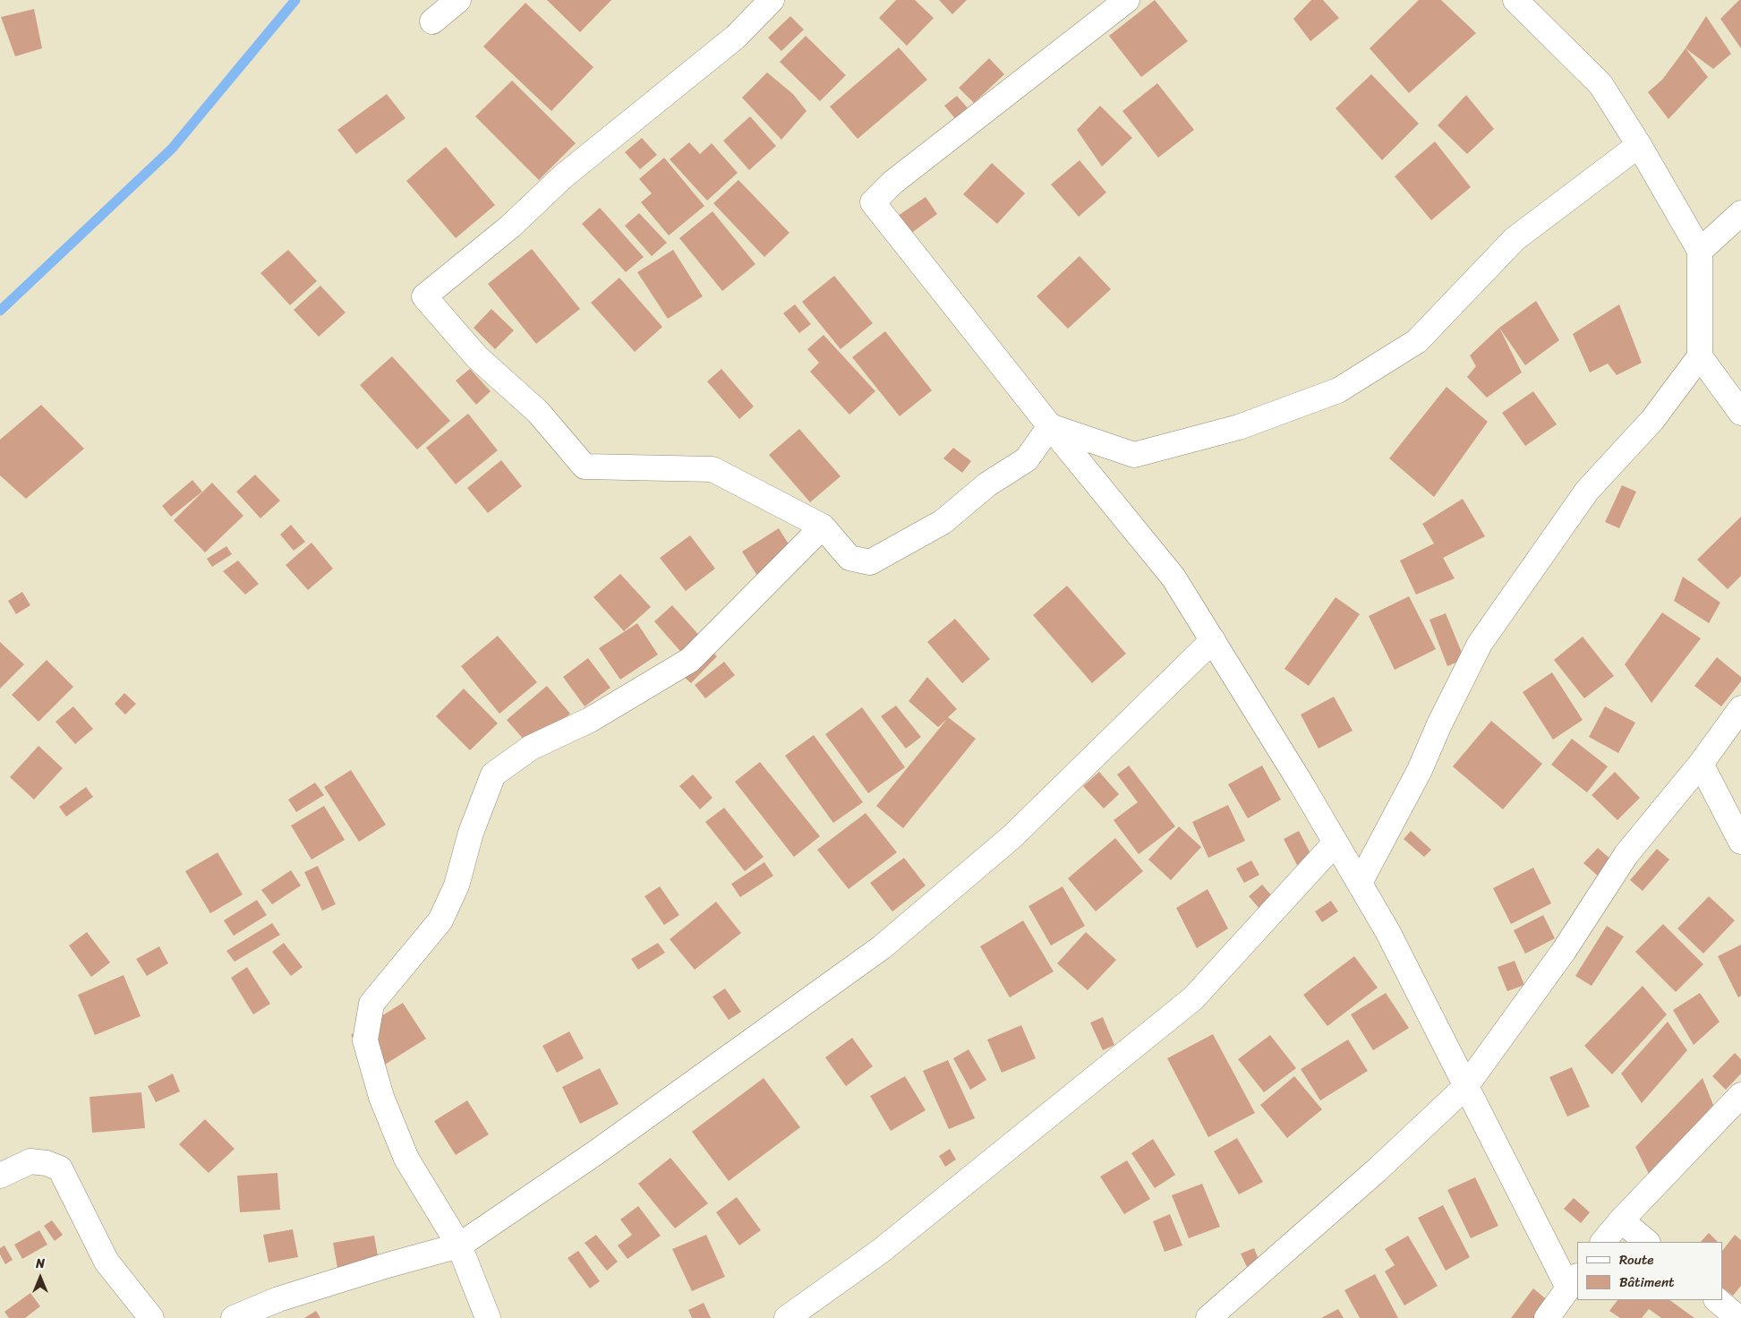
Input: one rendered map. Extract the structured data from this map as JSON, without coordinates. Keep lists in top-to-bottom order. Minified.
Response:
{"legend":["Route","Bâtiment"],"north":"top"}
